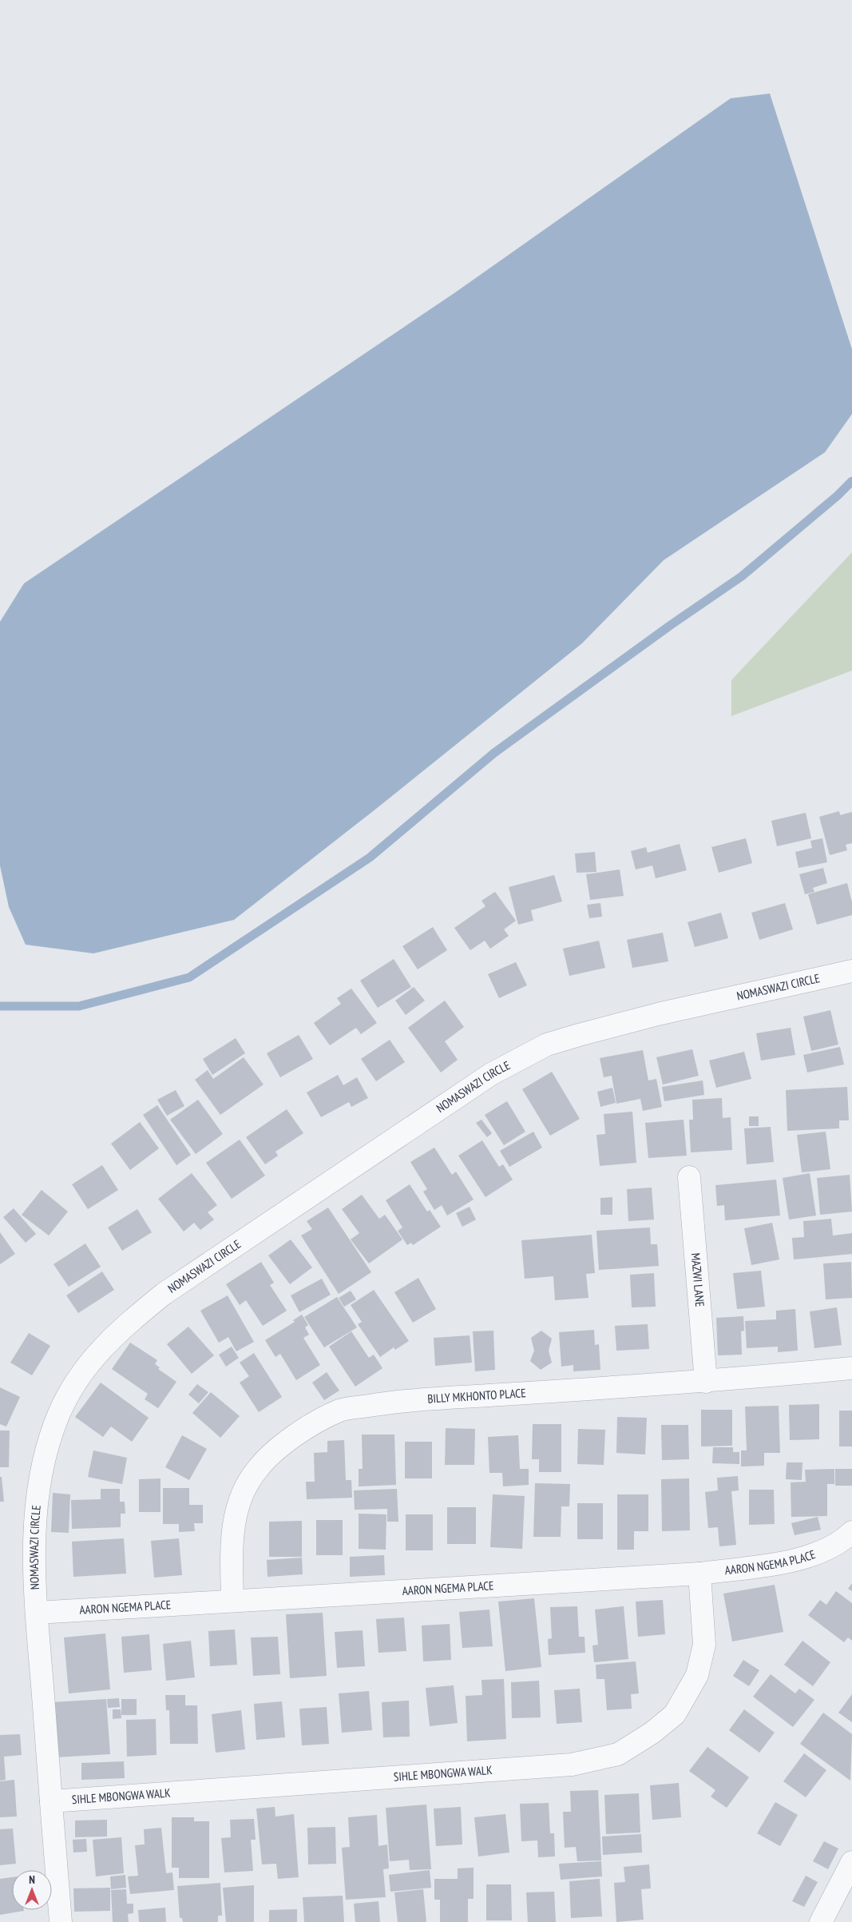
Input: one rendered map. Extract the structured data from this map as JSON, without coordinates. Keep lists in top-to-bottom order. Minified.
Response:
{"streets":{"street":["NOMASWAZI CIRCLE","MAZWI LANE","BILLY MKHONTO PLACE","AARON NGEMA PLACE","SIHLE MBONGWA WALK"]},"crossings":[["NOMASWAZI CIRCLE","AARON NGEMA PLACE"],["NOMASWAZI CIRCLE","SIHLE MBONGWA WALK"],["MAZWI LANE","BILLY MKHONTO PLACE"],["BILLY MKHONTO PLACE","AARON NGEMA PLACE"],["AARON NGEMA PLACE","SIHLE MBONGWA WALK"]],"north":"top"}
